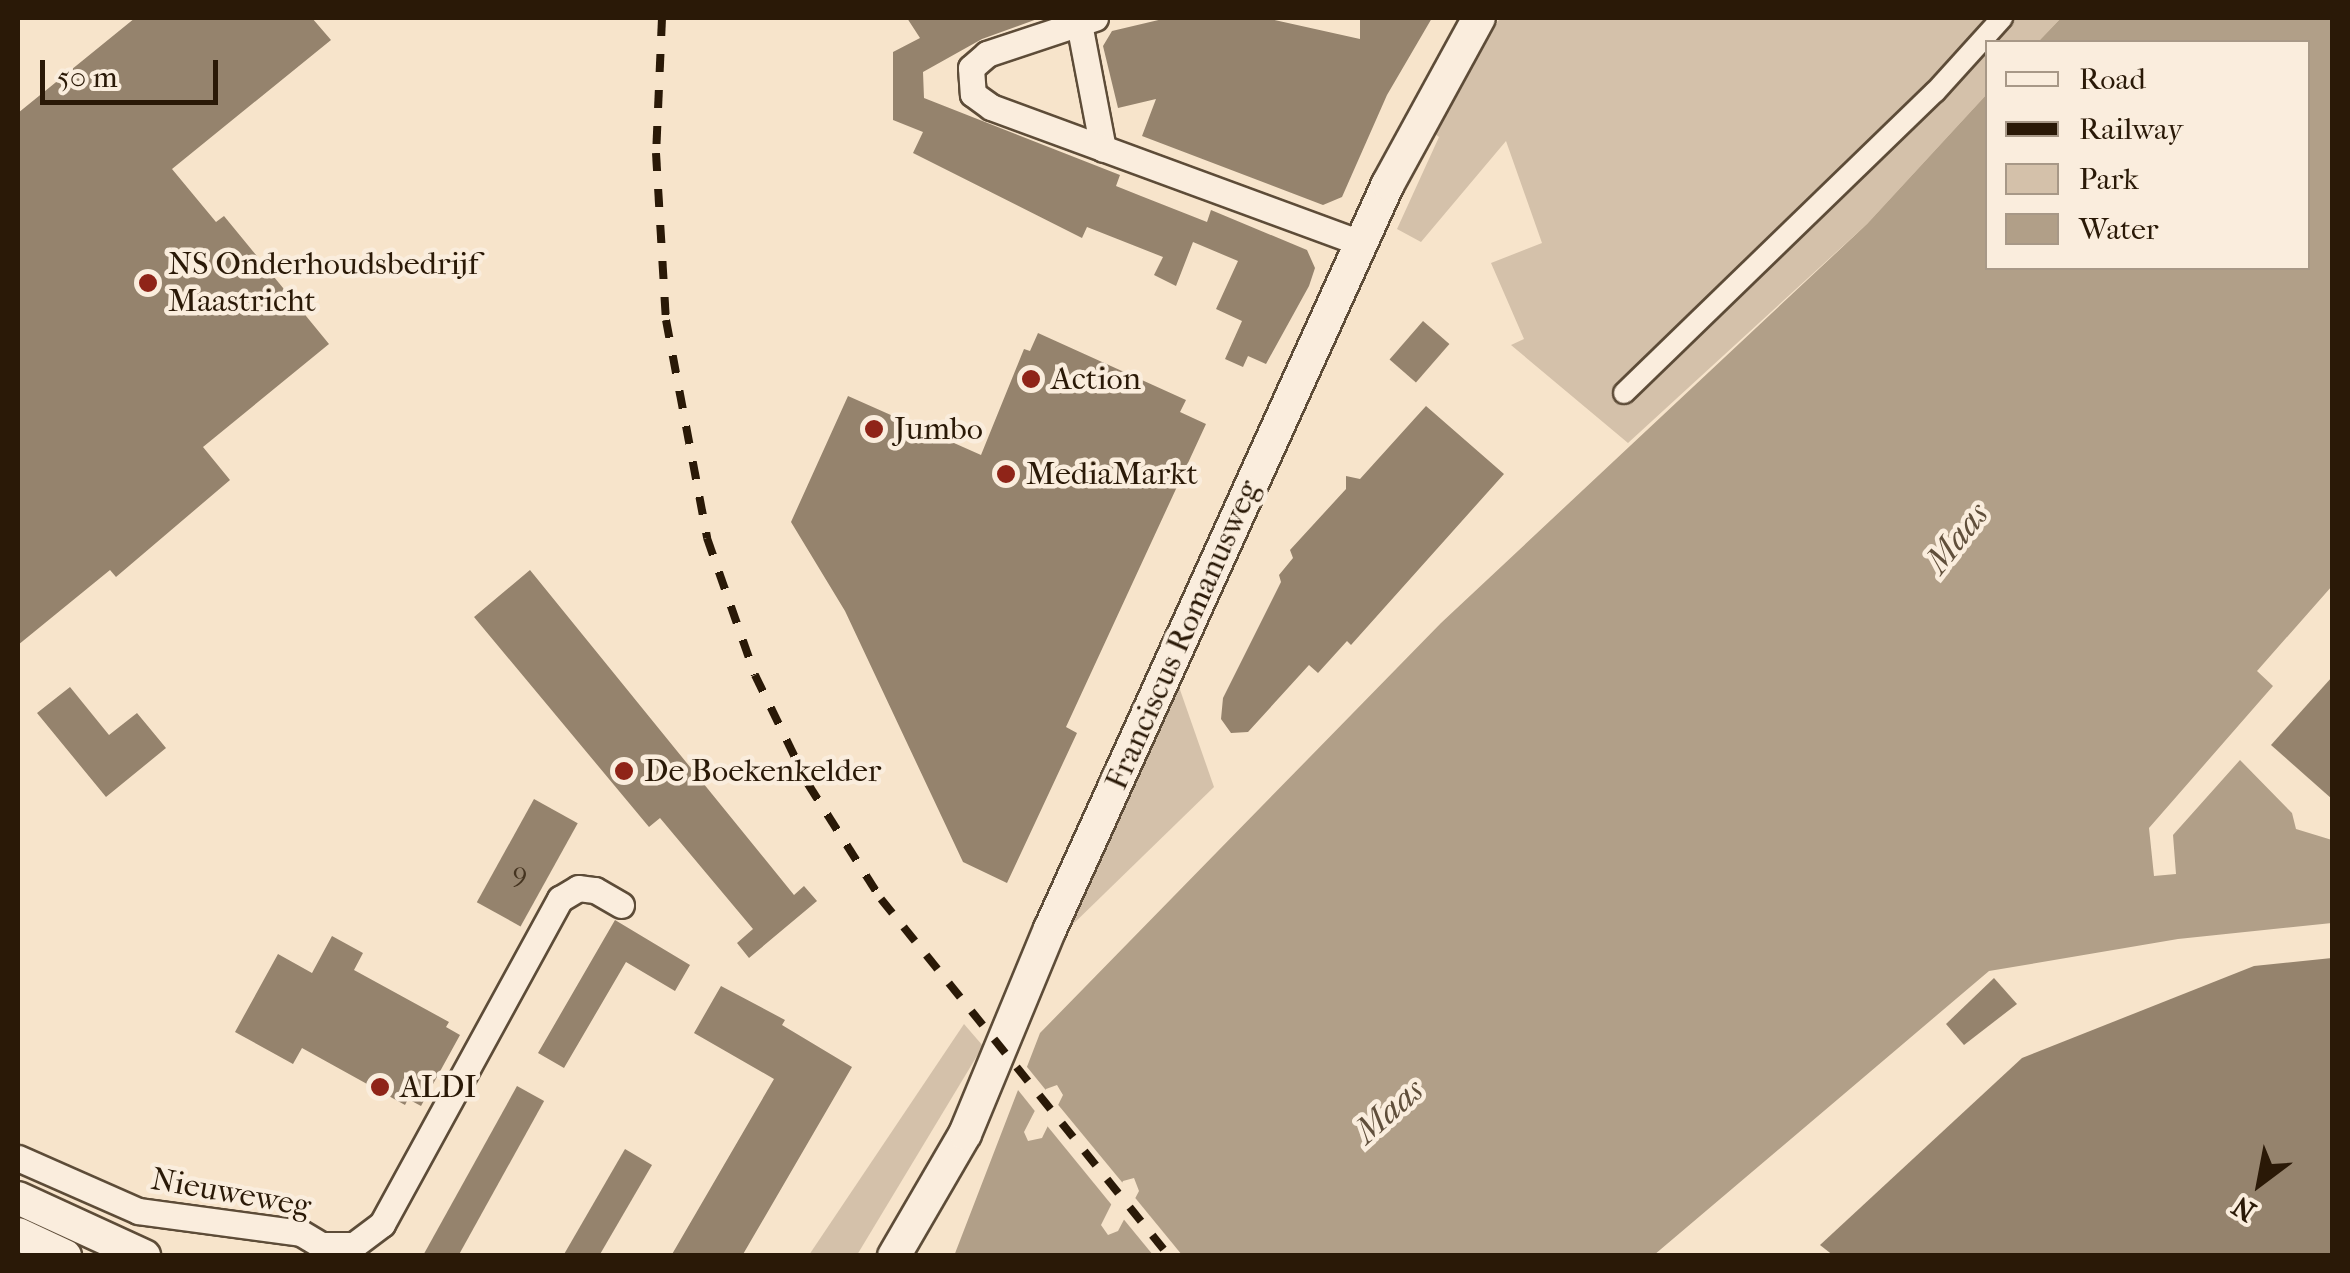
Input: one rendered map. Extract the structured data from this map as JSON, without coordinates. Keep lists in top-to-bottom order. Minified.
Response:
{"streets":{"street":["Franciscus Romanusweg","Nieuweweg"]},"water":["Maas"],"places":["NS Onderhoudsbedrijf Maastricht","Action","Jumbo","MediaMarkt","De Boekenkelder","ALDI"],"house_numbers":["9"],"legend":["Road","Railway","Park","Water"],"scale_bar":"50 m","north":"bottom left"}
